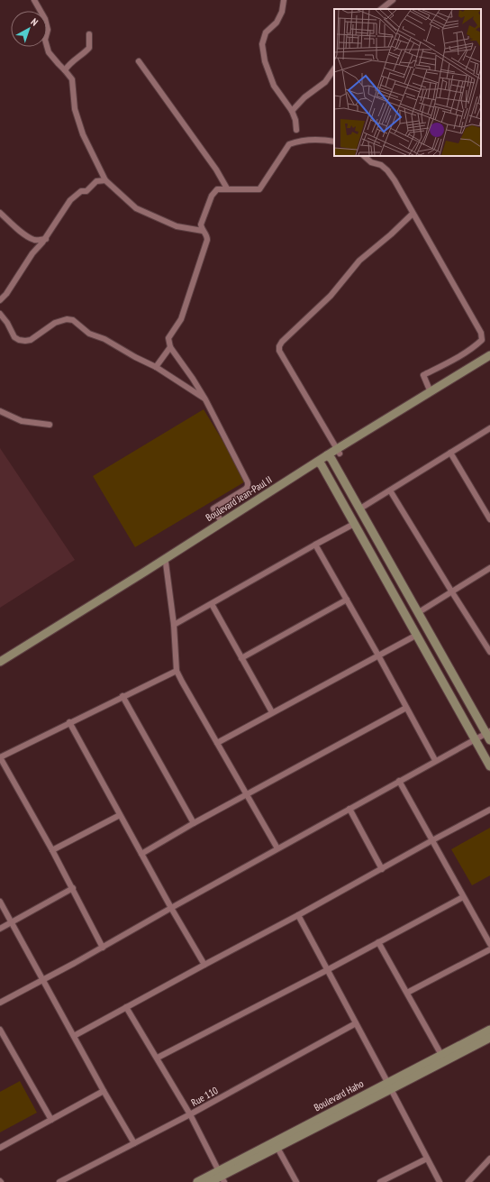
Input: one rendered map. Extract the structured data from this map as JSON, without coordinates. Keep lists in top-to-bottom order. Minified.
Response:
{"streets":{"main road":["Boulevard Jean-Paul II","Boulevard Haho"],"street":["Rue 110"]},"north":"top right"}
